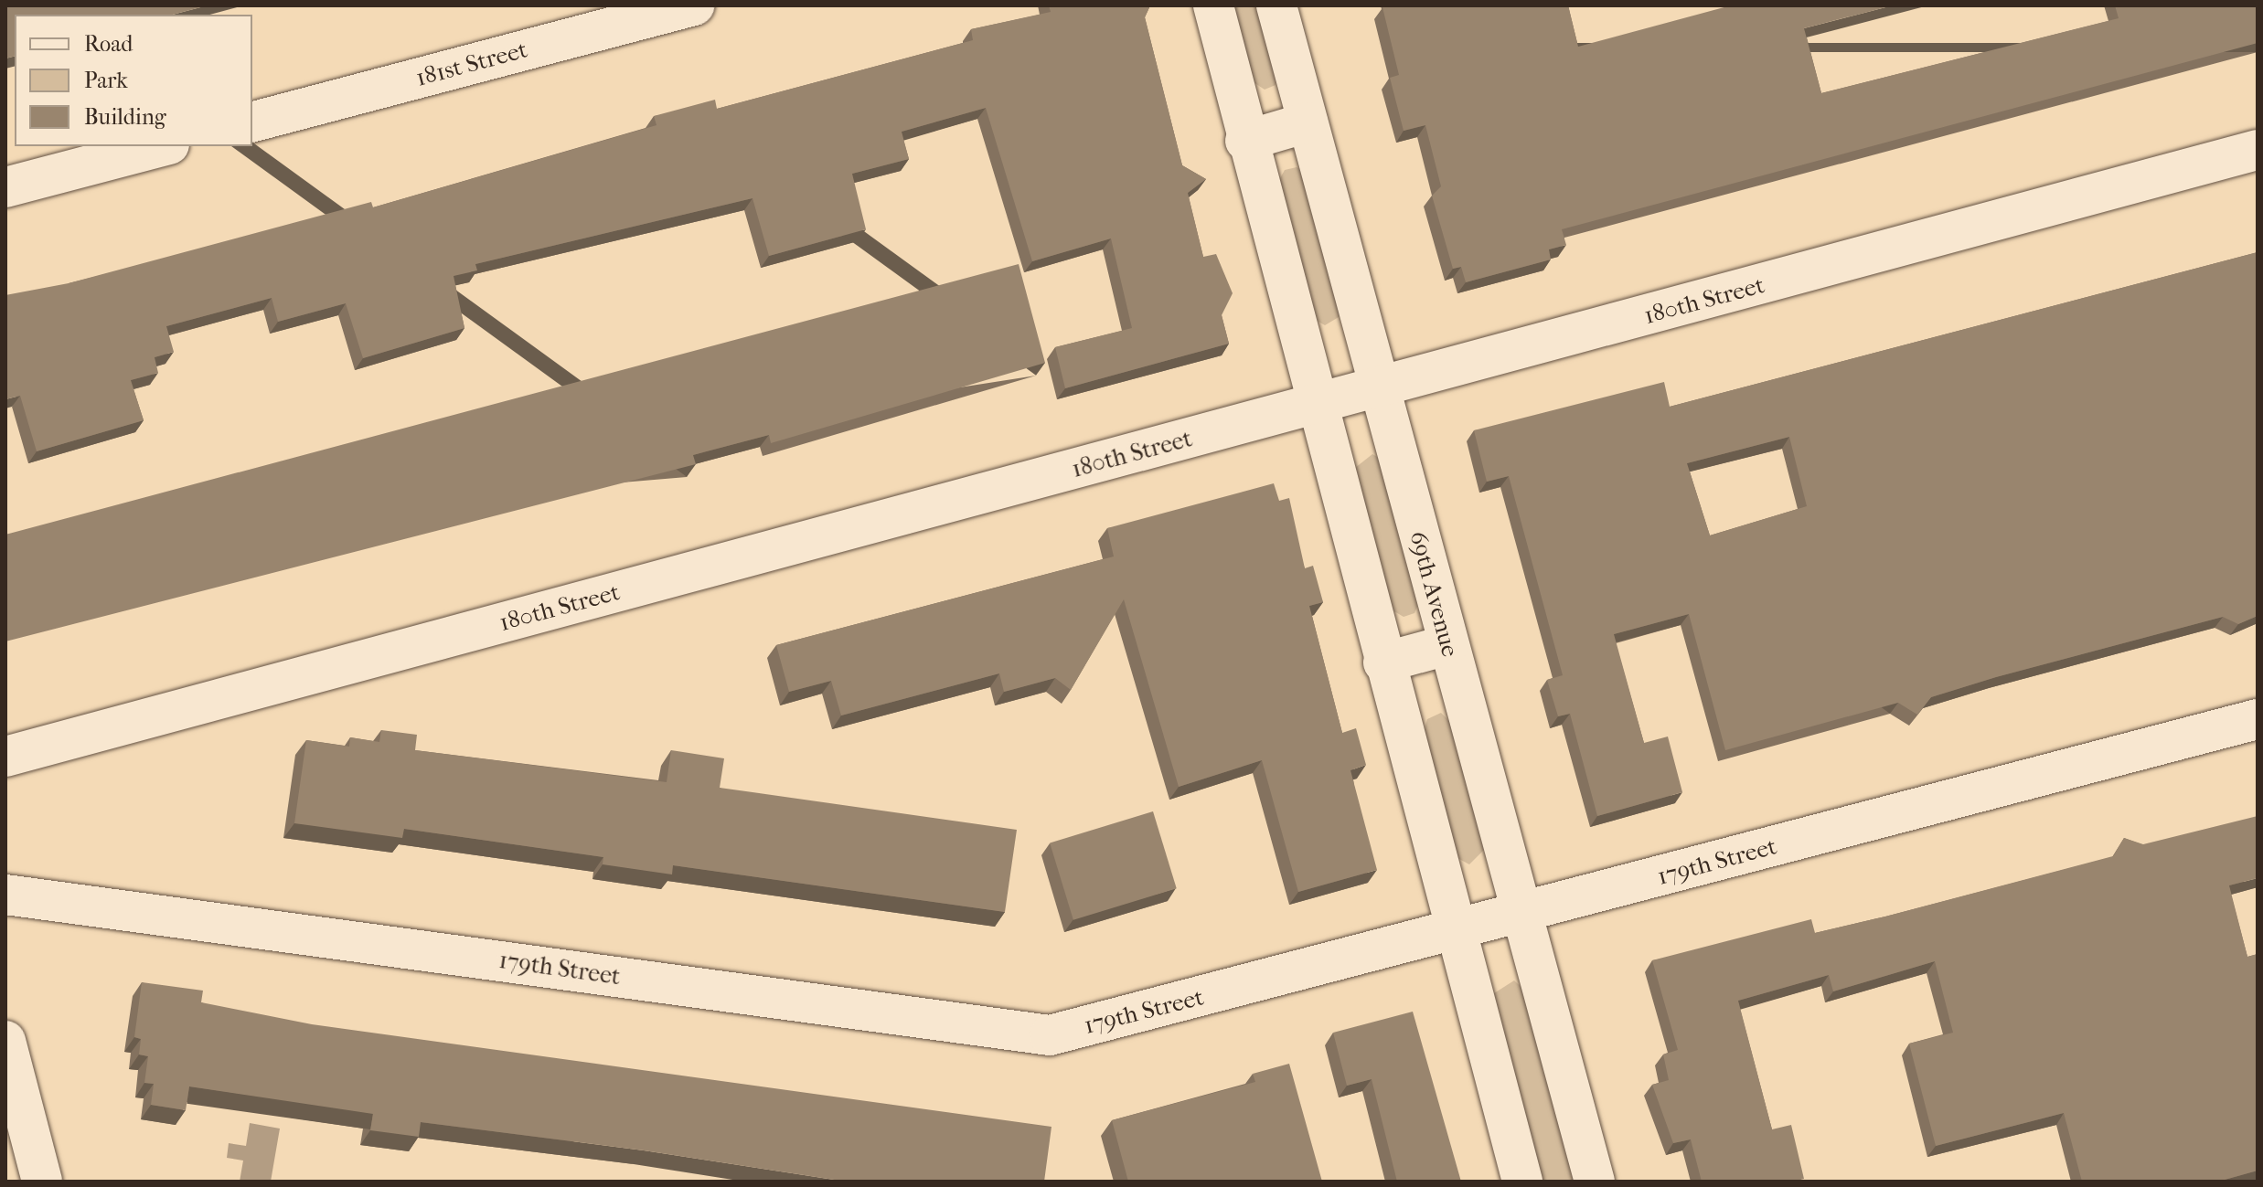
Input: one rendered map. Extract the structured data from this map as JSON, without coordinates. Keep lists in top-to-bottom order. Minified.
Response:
{"streets":{"street":["181st Street","180th Street","69th Avenue","179th Street"]},"crossings":[["180th Street","69th Avenue"],["69th Avenue","179th Street"]],"legend":["Road","Park","Building"]}
